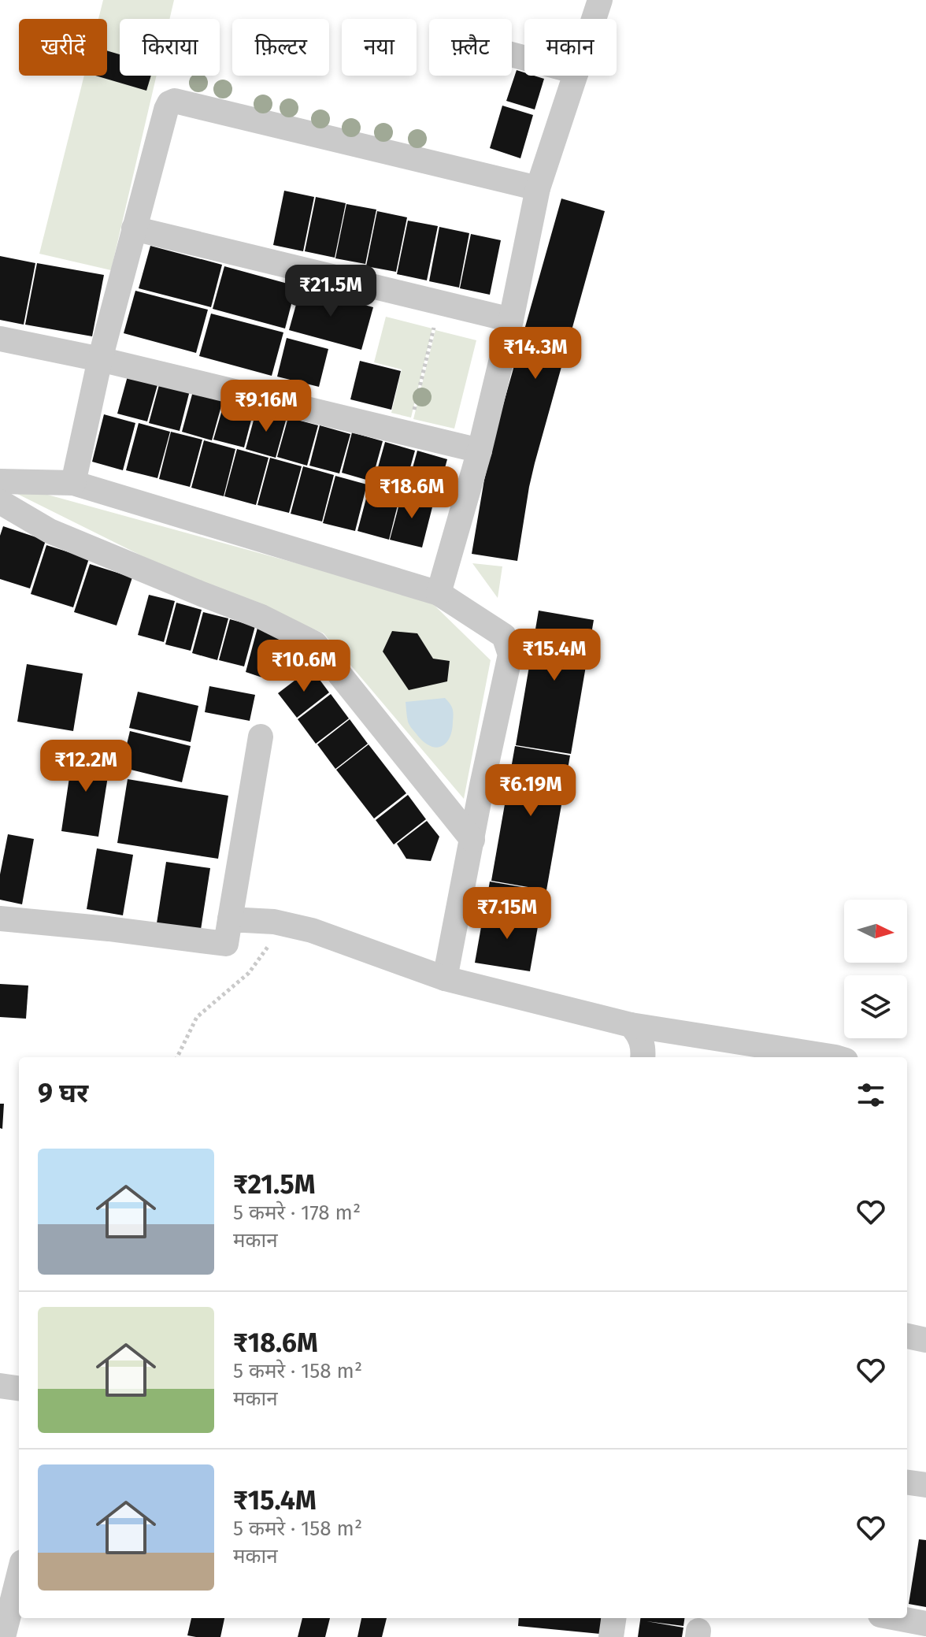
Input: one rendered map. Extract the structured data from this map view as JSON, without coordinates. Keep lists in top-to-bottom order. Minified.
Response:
{"north":"right","page":{"chip":["खरीदें","किराया","फ़िल्टर","नया","फ़्लैट","मकान"],"price":["₹21.5M","₹14.3M","₹9.16M","₹18.6M","₹15.4M","₹10.6M","₹12.2M","₹6.19M","₹7.15M"],"heading":"9 घर","list":[{"name":"₹21.5M","note":"5 कमरे · 178 m² · मकान"},{"name":"₹18.6M","note":"5 कमरे · 158 m² · मकान"},{"name":"₹15.4M","note":"5 कमरे · 158 m² · मकान"}]}}
